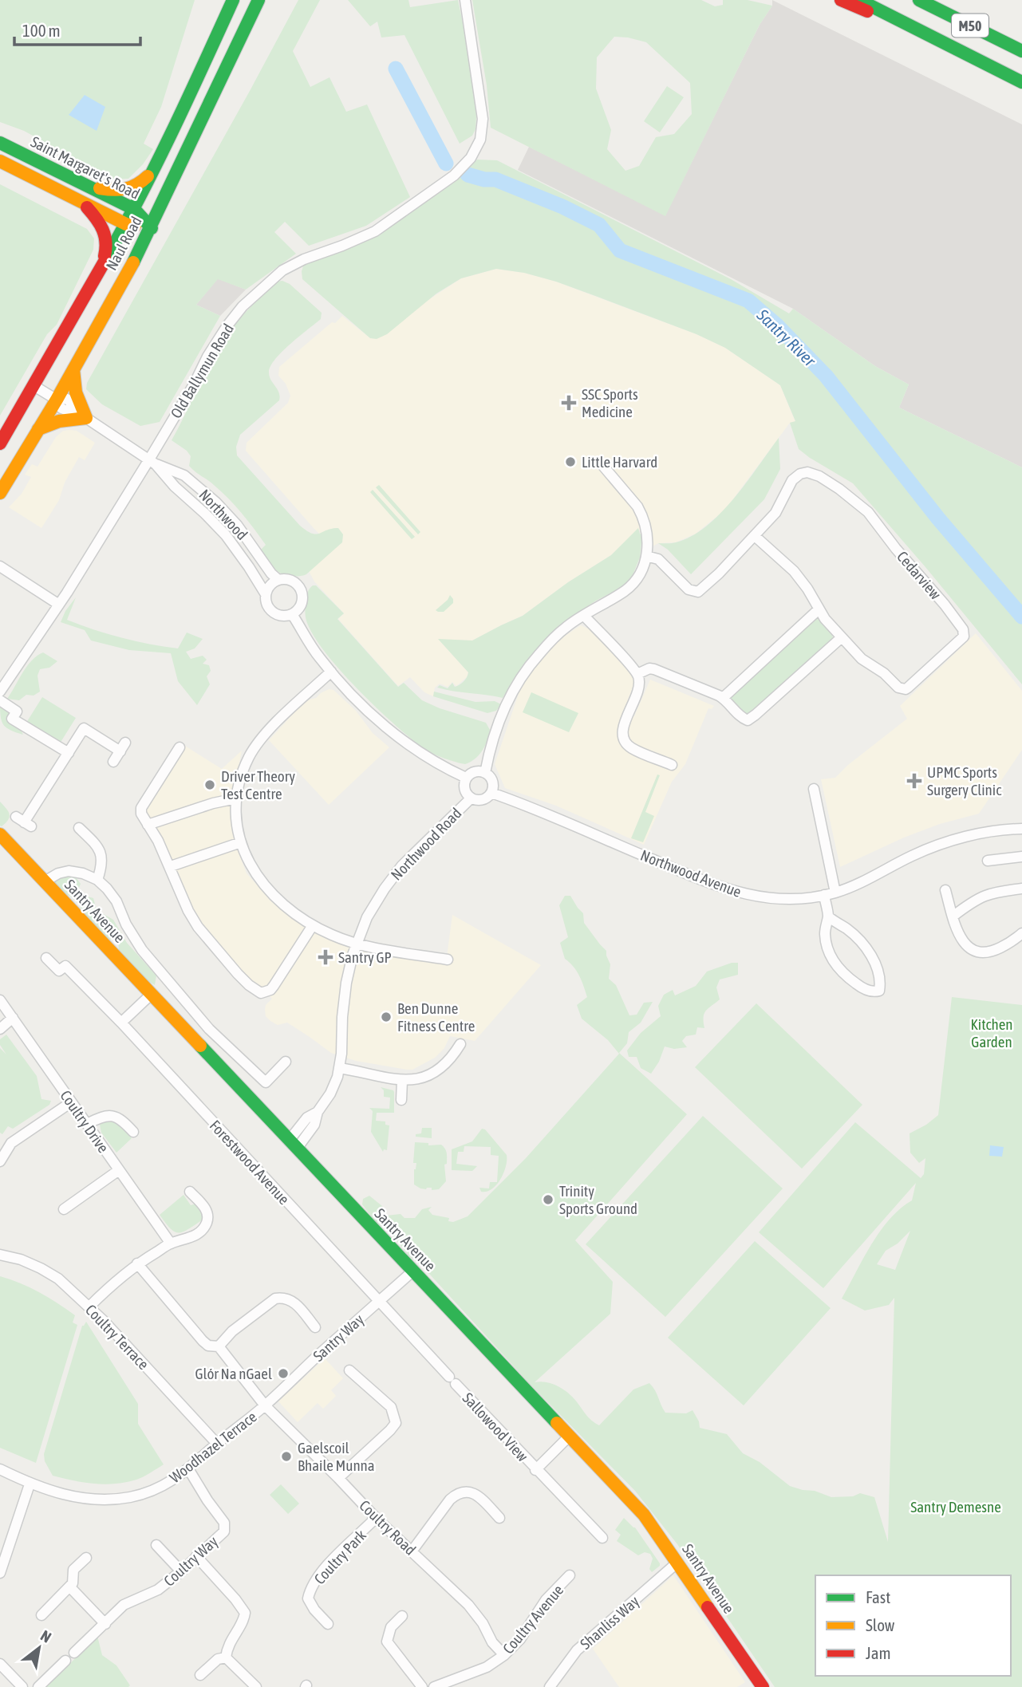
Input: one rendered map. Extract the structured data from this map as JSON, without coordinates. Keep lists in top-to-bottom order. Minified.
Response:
{"streets":{"main road":["M50","Saint Margaret's Road","Naul Road","Santry Avenue"],"street":["Old Ballymun Road","Northwood","Cedarview","Northwood Road","Northwood Avenue","Coultry Drive","Forestwood Avenue","Coultry Terrace","Santry Way","Sallowood View","Woodhazel Terrace","Coultry Road","Coultry Park","Coultry Way","Coultry Avenue","Shanliss Way"]},"crossings":[["Saint Margaret's Road","Naul Road"],["Old Ballymun Road","Northwood"],["Northwood Road","Northwood Avenue"],["Northwood Road","Santry Avenue"],["Santry Avenue","Santry Way"],["Santry Avenue","Sallowood View"],["Santry Avenue","Shanliss Way"],["Forestwood Avenue","Santry Way"],["Forestwood Avenue","Sallowood View"],["Coultry Terrace","Woodhazel Terrace"],["Santry Way","Woodhazel Terrace"],["Santry Way","Coultry Road"],["Woodhazel Terrace","Coultry Road"],["Woodhazel Terrace","Coultry Way"],["Coultry Road","Coultry Park"],["Coultry Road","Coultry Avenue"]],"water":["Santry River"],"parks":["Kitchen Garden","Santry Demesne"],"places":{"health":["SSC Sports Medicine","UPMC Sports Surgery Clinic","Santry GP"],"other":["Little Harvard","Driver Theory Test Centre","Ben Dunne Fitness Centre","Trinity Sports Ground","Glór Na nGael","Gaelscoil Bhaile Munna"]},"legend":["Fast","Slow","Jam"],"scale_bar":"100 m","north":"top right"}
